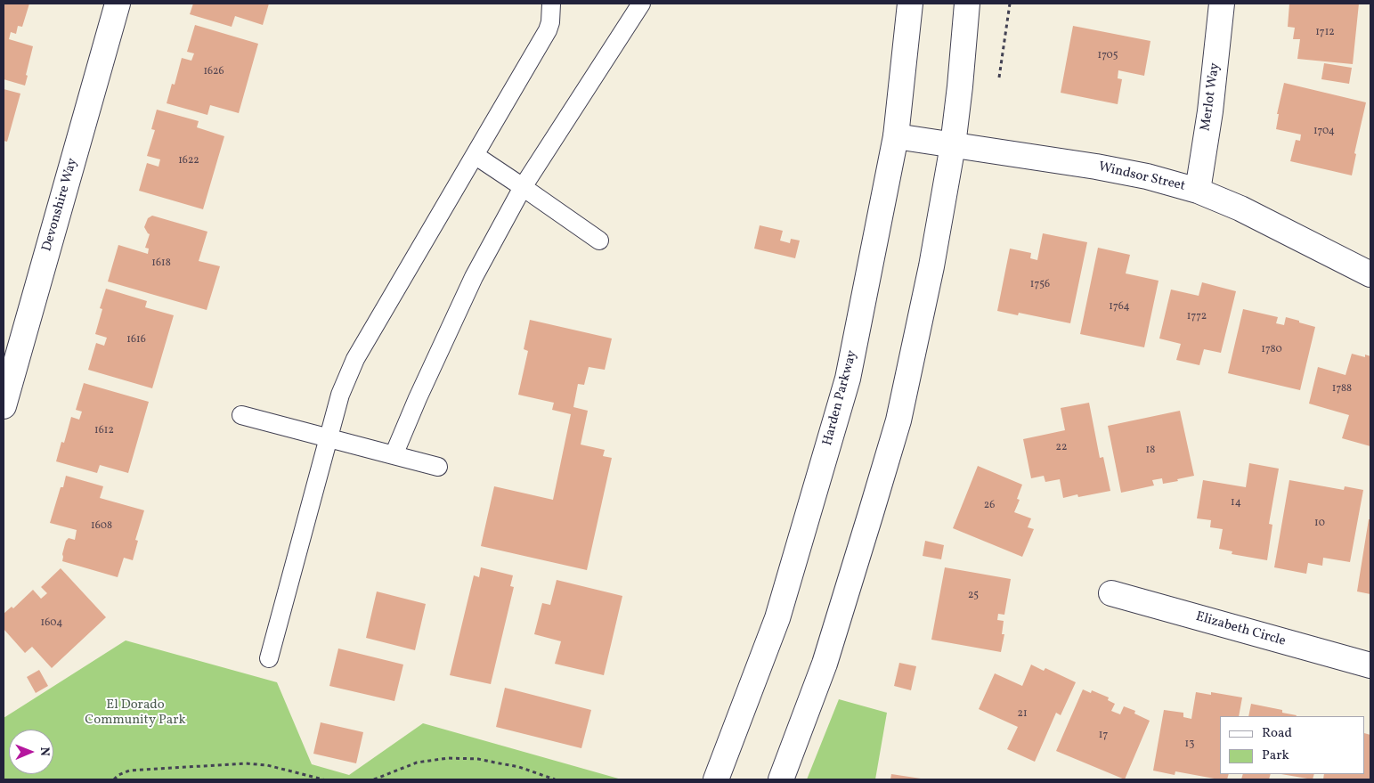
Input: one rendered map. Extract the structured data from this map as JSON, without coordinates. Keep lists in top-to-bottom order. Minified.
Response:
{"streets":{"street":["Merlot Way","Windsor Street","Devonshire Way","Harden Parkway","Elizabeth Circle"]},"crossings":[["Merlot Way","Windsor Street"],["Windsor Street","Harden Parkway"]],"parks":["El Dorado Community Park"],"house_numbers":["1712","1705","1626","1704","1622","1618","1756","1764","1772","1616","1780","1788","1612","22","18","14","26","10","1608","25","1604","21","17","13"],"legend":["Road","Park"],"north":"right"}
